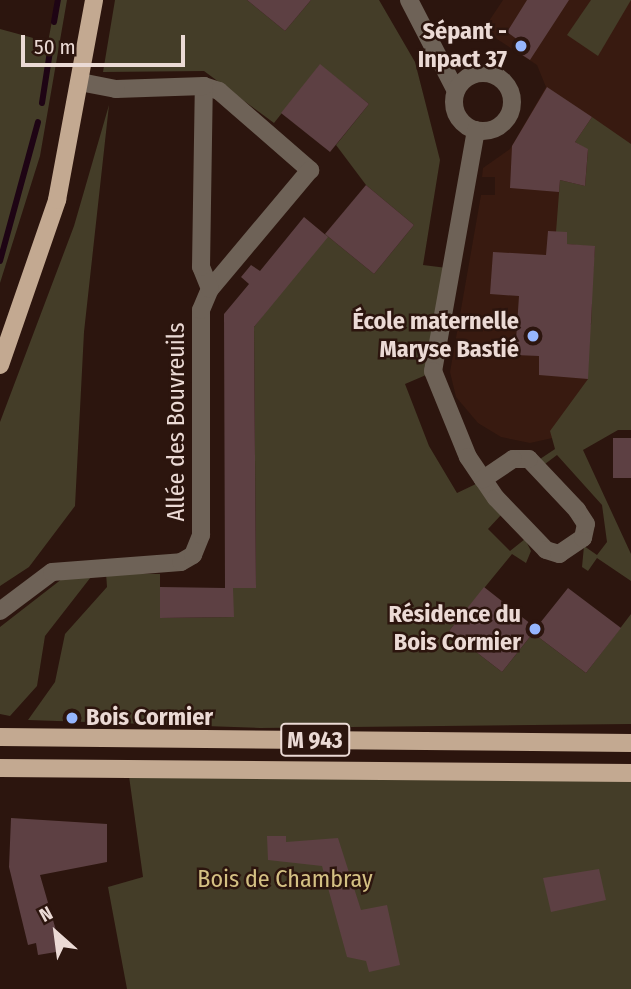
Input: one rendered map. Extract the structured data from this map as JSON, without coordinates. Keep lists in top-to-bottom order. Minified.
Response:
{"streets":{"main road":["M 943"],"street":["Allée des Bouvreuils"]},"parks":["Bois de Chambray"],"places":["Sépant - Inpact 37","École maternelle Maryse Bastié","Résidence du Bois Cormier","Bois Cormier"],"scale_bar":"50 m","north":"top left"}
